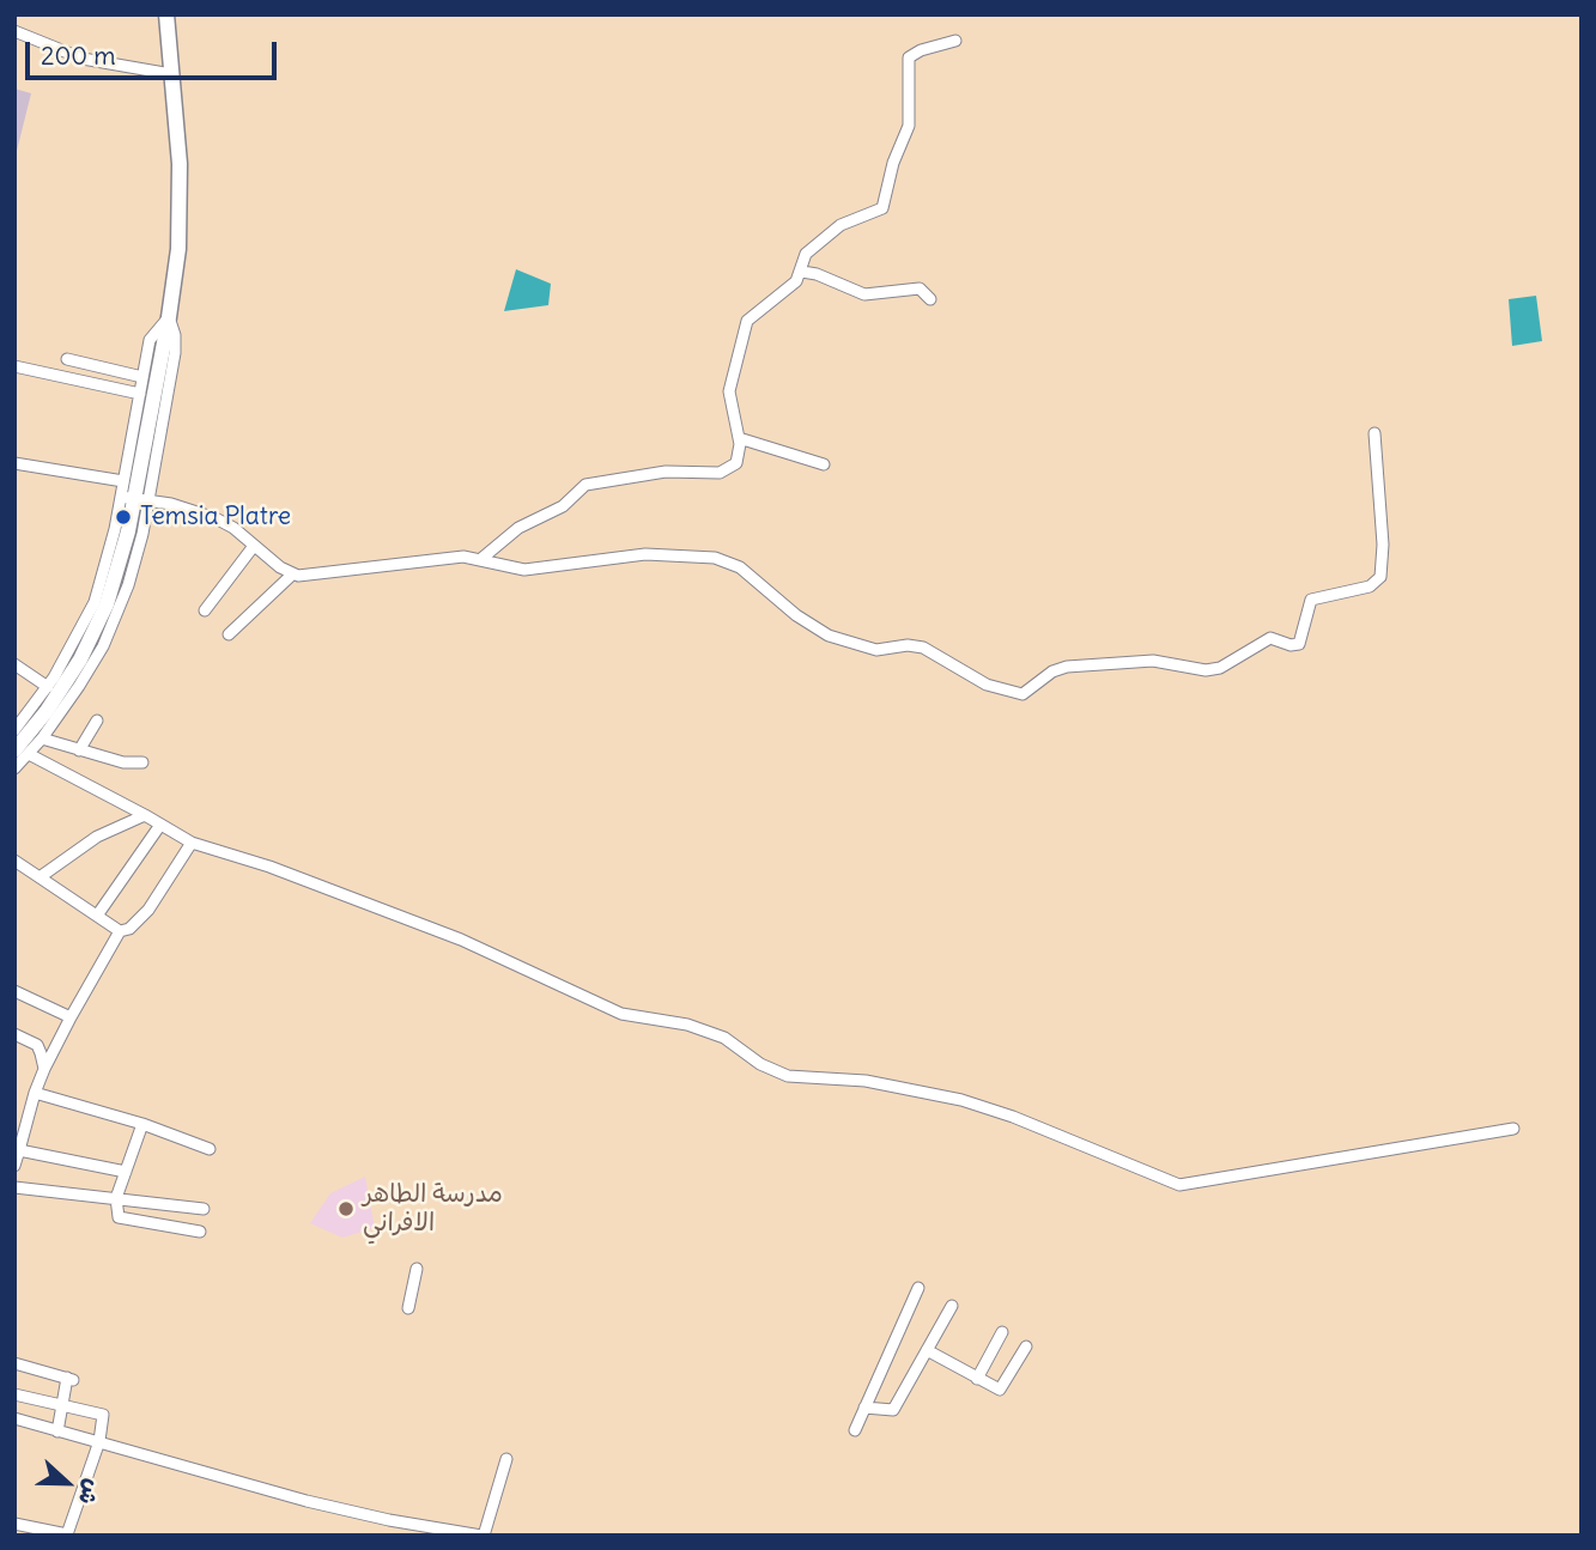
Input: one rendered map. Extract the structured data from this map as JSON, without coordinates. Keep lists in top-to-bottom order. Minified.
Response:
{"places":["Temsia Platre","مدرسة الطاهر الافراني"],"scale_bar":"200 m","north":"right"}
